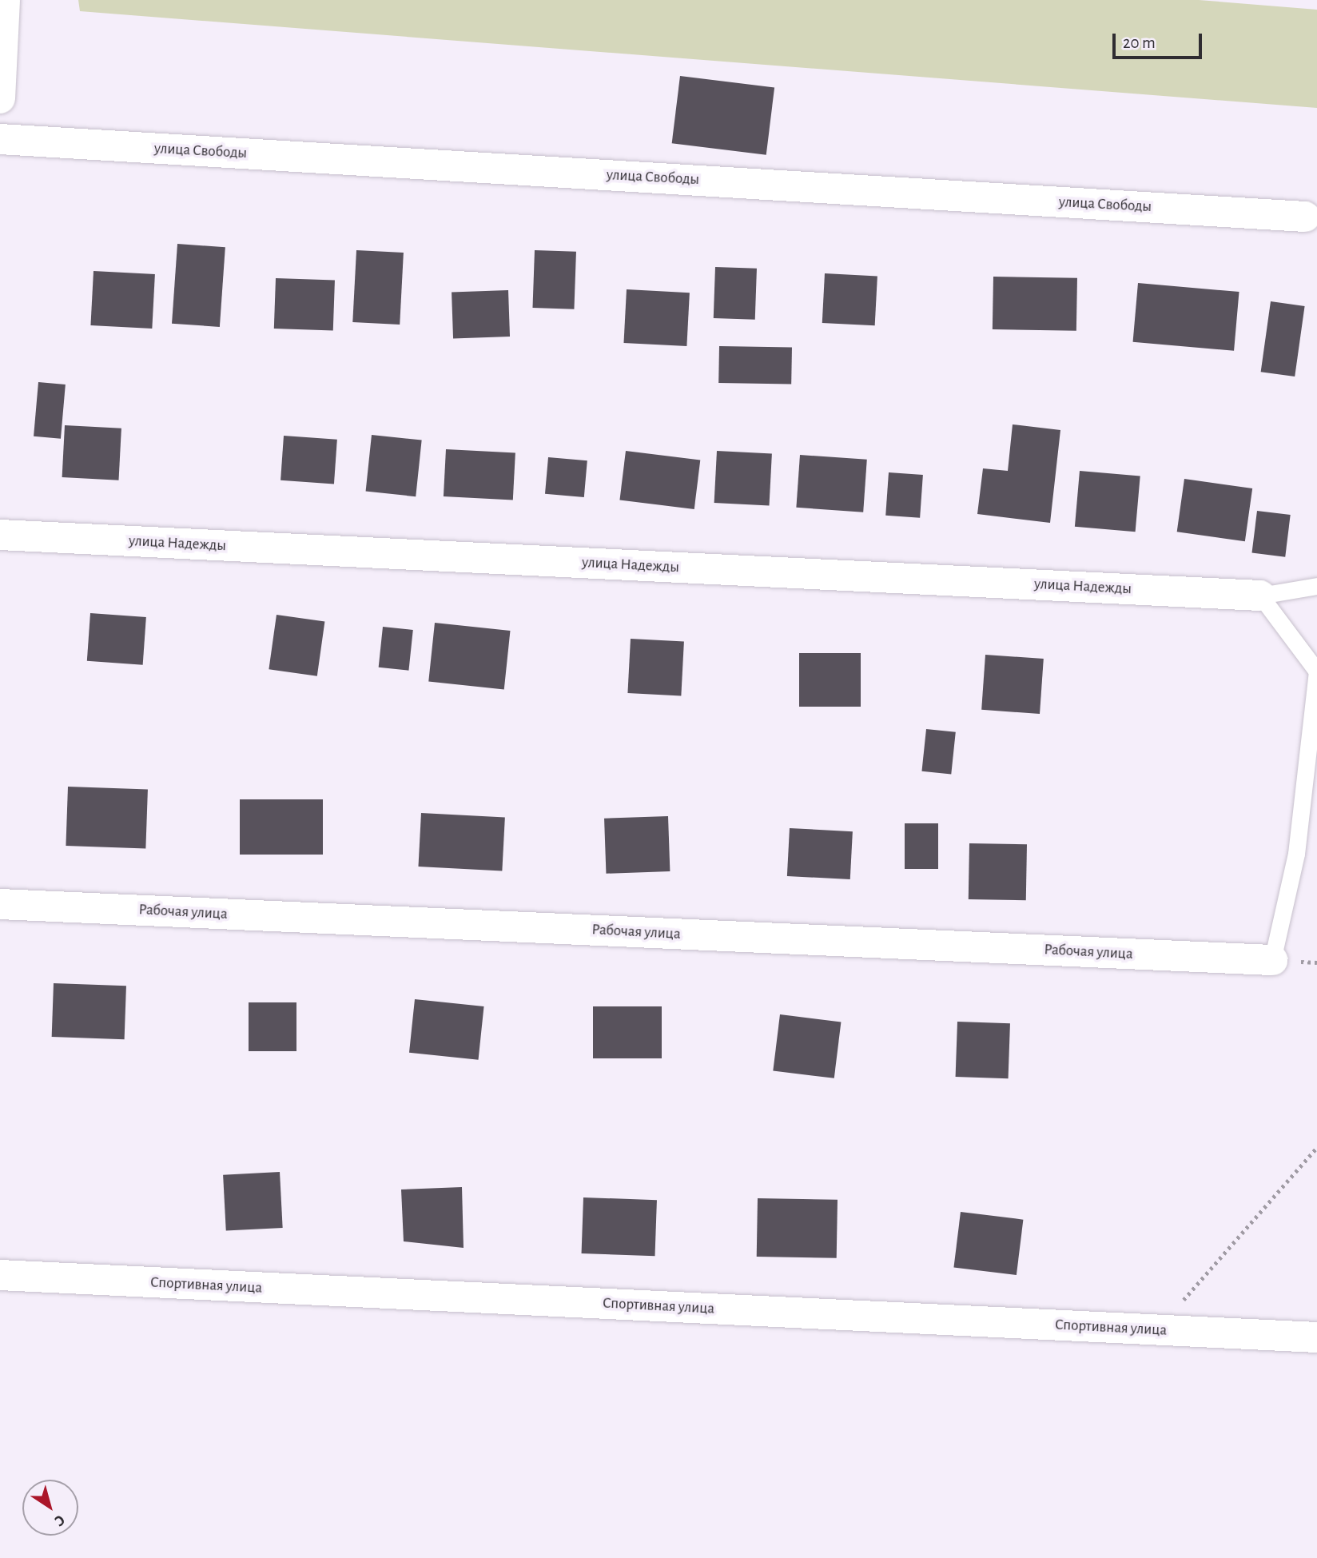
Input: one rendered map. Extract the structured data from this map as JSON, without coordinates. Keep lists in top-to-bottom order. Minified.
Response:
{"streets":{"street":["улица Свободы","улица Надежды","Рабочая улица","Спортивная улица"]},"scale_bar":"20 m","north":"bottom right"}
